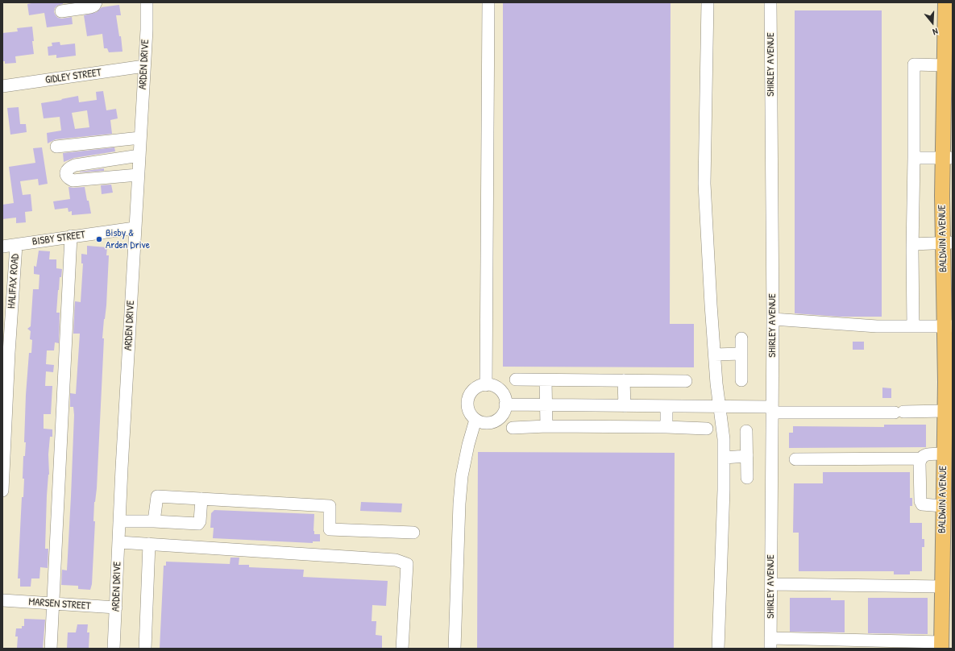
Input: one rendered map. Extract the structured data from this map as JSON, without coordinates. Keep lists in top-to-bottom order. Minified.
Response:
{"streets":{"main road":["BALDWIN AVENUE"],"street":["ARDEN DRIVE","SHIRLEY AVENUE","GIDLEY STREET","BISBY STREET","HALIFAX ROAD","MARSEN STREET"]},"crossings":[["ARDEN DRIVE","GIDLEY STREET"],["ARDEN DRIVE","BISBY STREET"],["ARDEN DRIVE","MARSEN STREET"],["BISBY STREET","HALIFAX ROAD"]],"places":["Bisby & Arden Drive"],"north":"bottom"}
